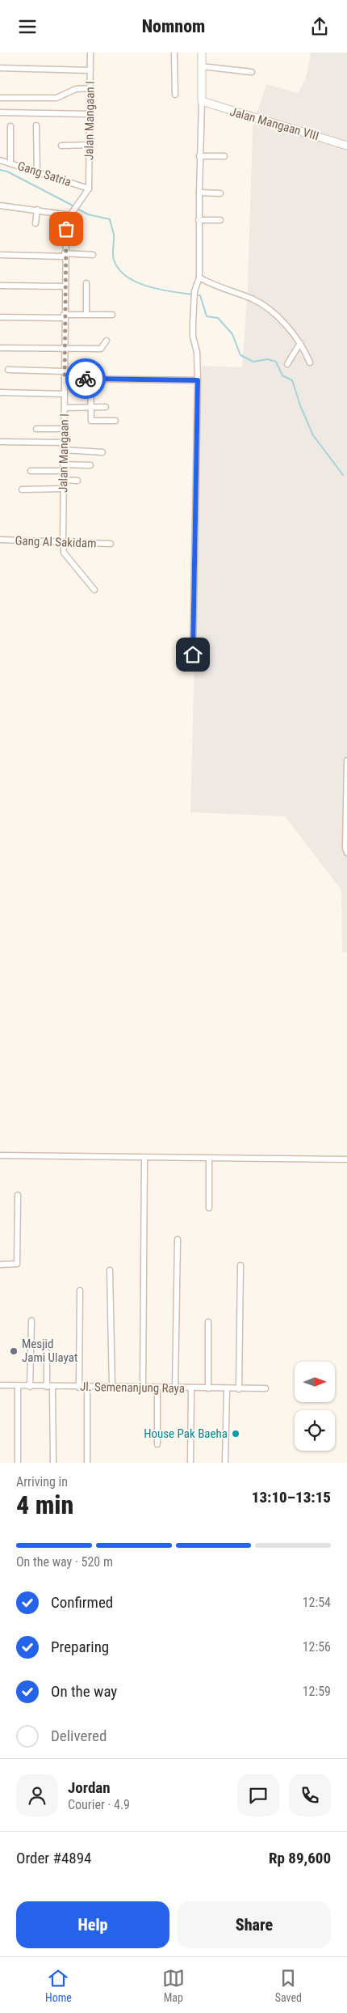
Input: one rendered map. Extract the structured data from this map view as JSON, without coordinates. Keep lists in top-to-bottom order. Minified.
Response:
{"streets":{"street":["Jalan Mangaan I","Jalan Mangaan VIII","Gang Satria","Gang Al Sakidam","Jl. Semenanjung Raya"]},"crossings":[["Jalan Mangaan I","Gang Satria"],["Jalan Mangaan I","Gang Al Sakidam"]],"places":["Mesjid Jami Ulayat","House Pak Baeha"],"north":"right","page":{"header":"Nomnom","heading":["4 min","Arriving in","13:10–13:15"],"panel":["Jordan","Courier · 4.9","Order #4894","Rp 89,600"],"bar":"On the way · 520 m","list":[["Confirmed","12:54"],["Preparing","12:56"],["On the way","12:59"],"Delivered"],"buttons":["Help","Share"],"tabs":["Home","Map","Saved"]}}
